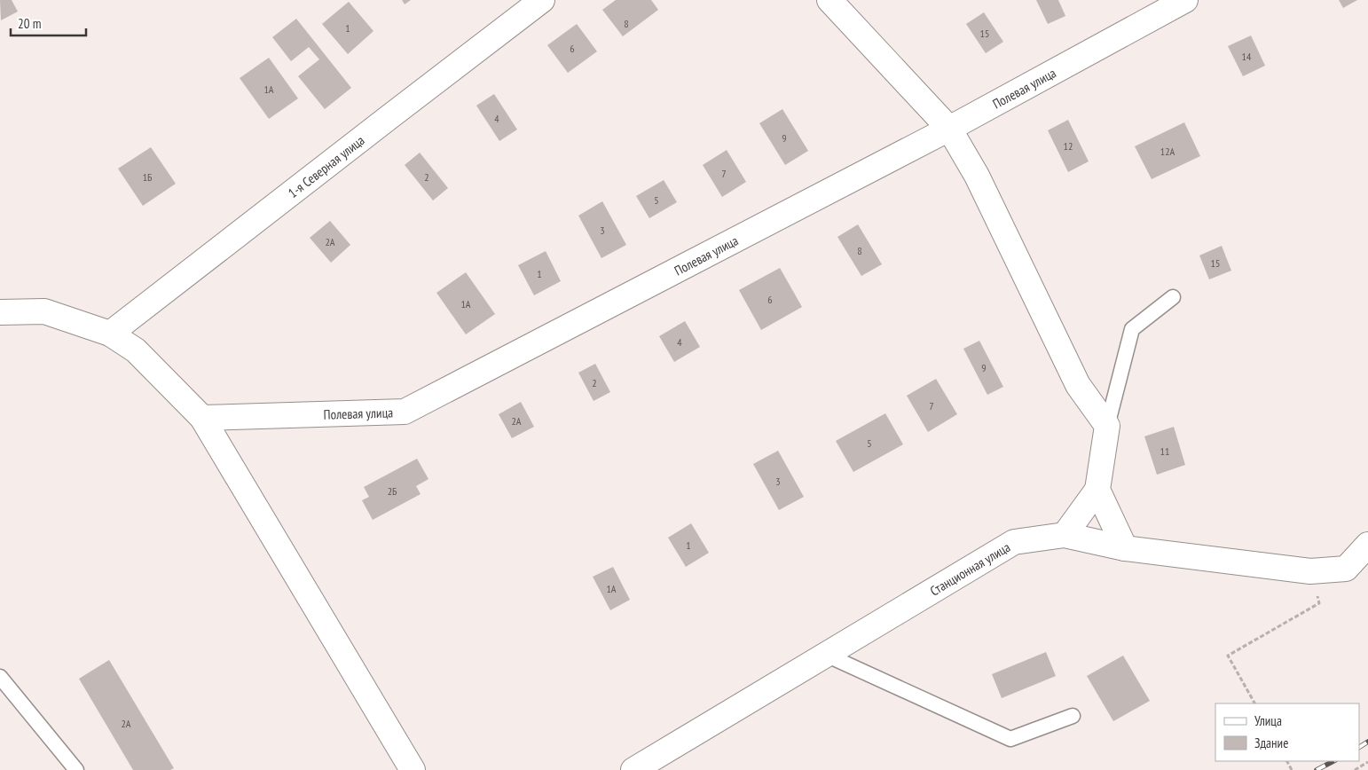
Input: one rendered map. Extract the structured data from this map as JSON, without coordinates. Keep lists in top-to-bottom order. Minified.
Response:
{"streets":{"street":["Полевая улица","1-я Северная улица","Станционная улица"]},"house_numbers":["8","1","15","6","14","1А","4","9","12","12А","7","1Б","2","5","3","2А","8","15","1","6","1А","4","9","2","7","2А","5","11","3","2Б","1","1А","2А"],"legend":["Улица","Здание"],"scale_bar":"20 m"}
